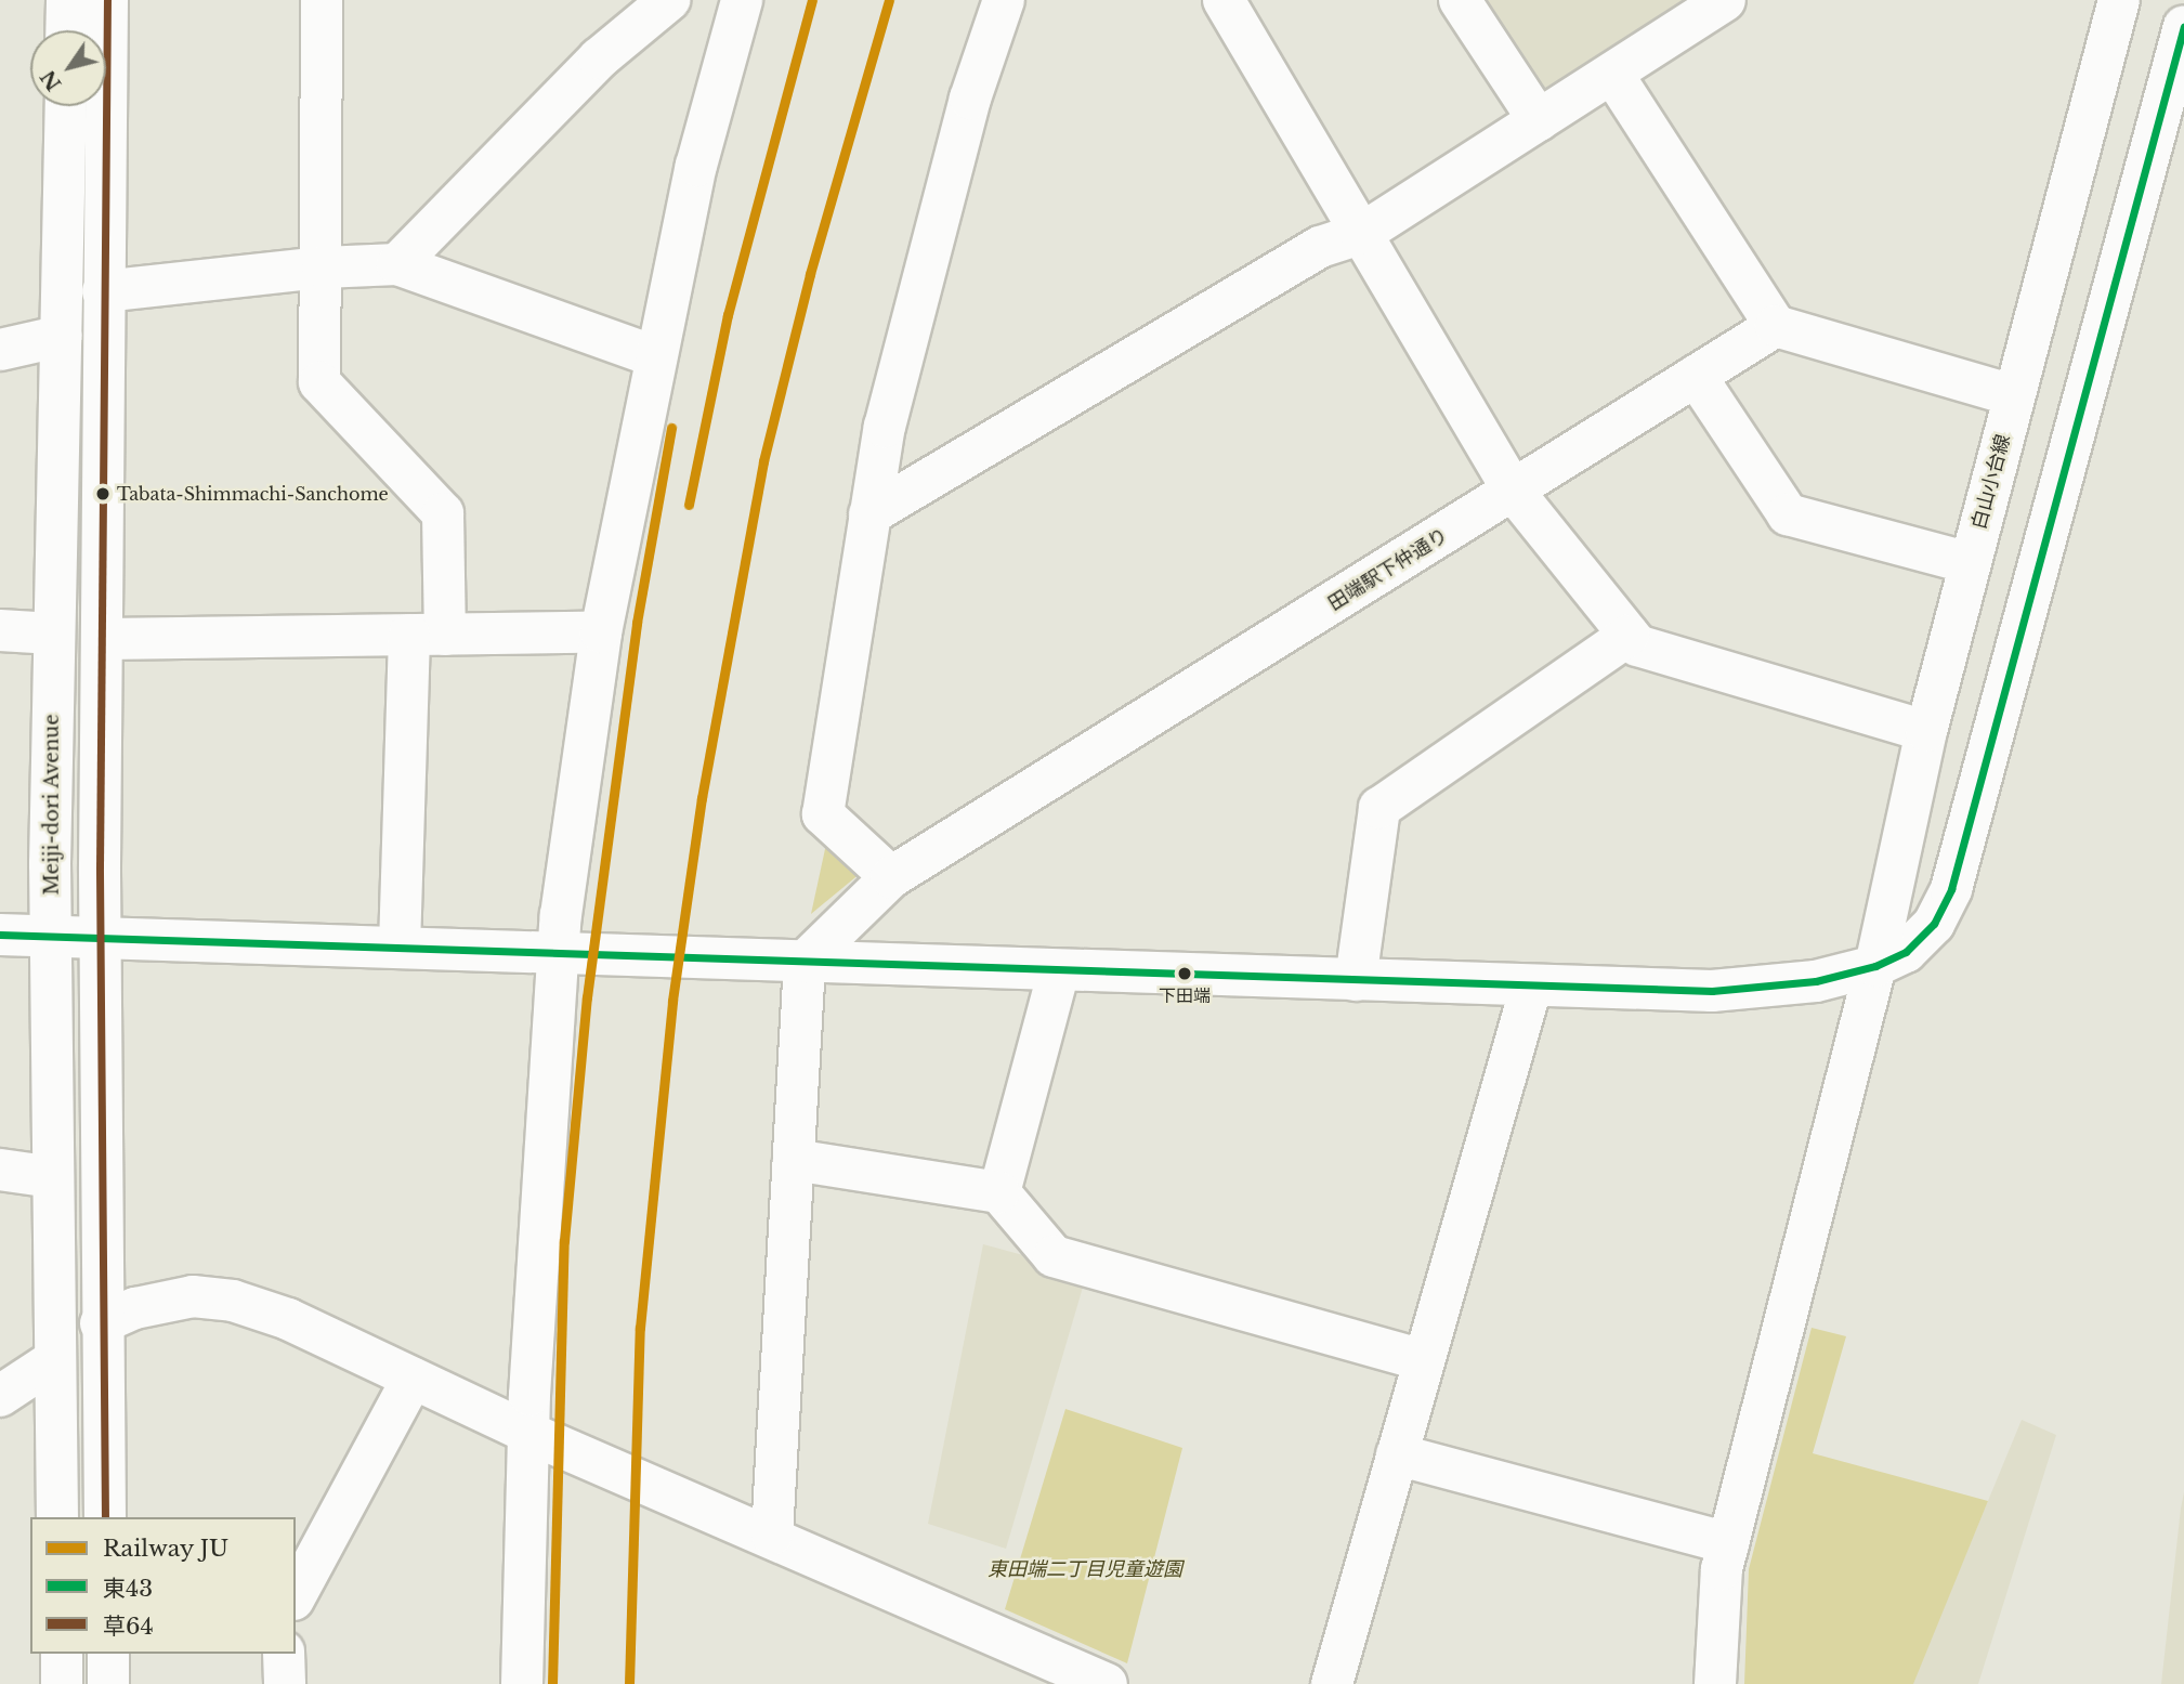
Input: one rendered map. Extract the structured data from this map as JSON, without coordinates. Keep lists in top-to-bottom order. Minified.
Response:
{"streets":{"street":["白山小台線","田端駅下仲通り","Meiji-dori Avenue"]},"parks":["東田端二丁目児童遊園"],"places":["Tabata-Shimmachi-Sanchome","下田端"],"lines":["rail line JU","transit line 草64","transit line 東43"],"legend":["Railway JU","東43","草64"],"north":"bottom left"}
